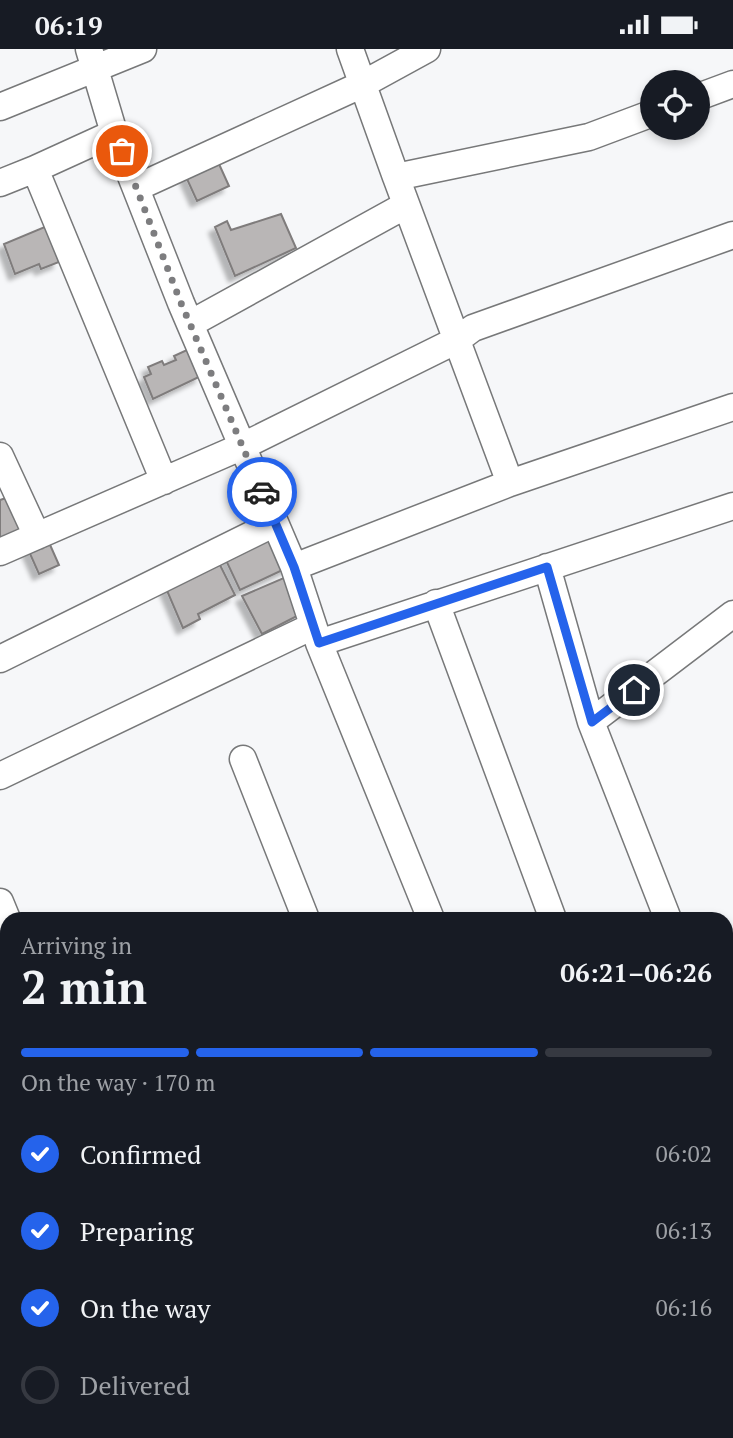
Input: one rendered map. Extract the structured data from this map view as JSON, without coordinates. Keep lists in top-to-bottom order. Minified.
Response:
{"page":{"status":"06:19","heading":["2 min","Arriving in","06:21–06:26"],"bar":"On the way · 170 m","list":[["Confirmed","06:02"],["Preparing","06:13"],["On the way","06:16"],"Delivered"]}}
